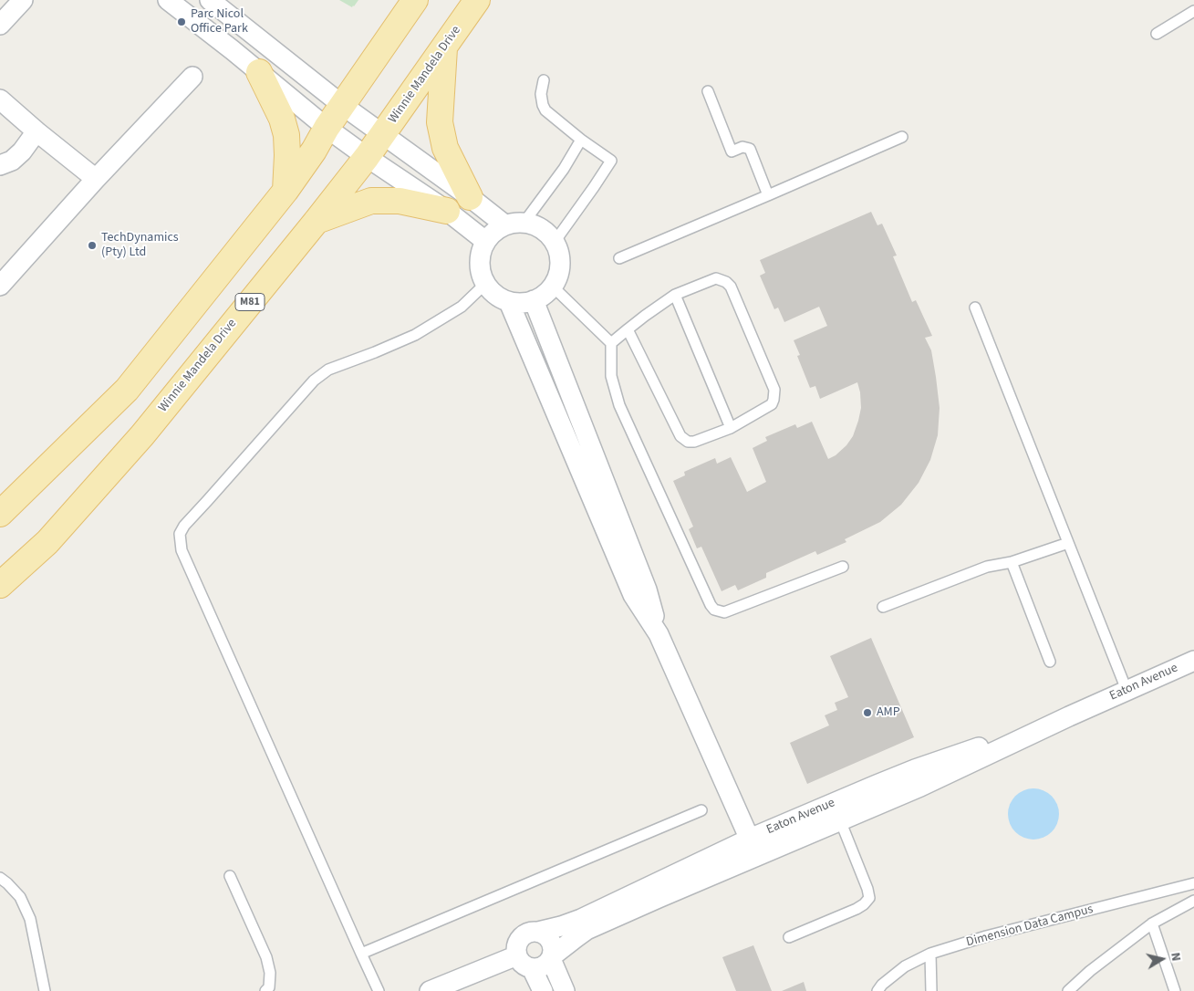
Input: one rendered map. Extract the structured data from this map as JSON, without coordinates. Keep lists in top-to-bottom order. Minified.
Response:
{"streets":{"main road":["Winnie Mandela Drive","M81"],"street":["Eaton Avenue"],"lane":["Dimension Data Campus"]},"places":["Parc Nicol Office Park","TechDynamics (Pty) Ltd","AMP"],"north":"right"}
